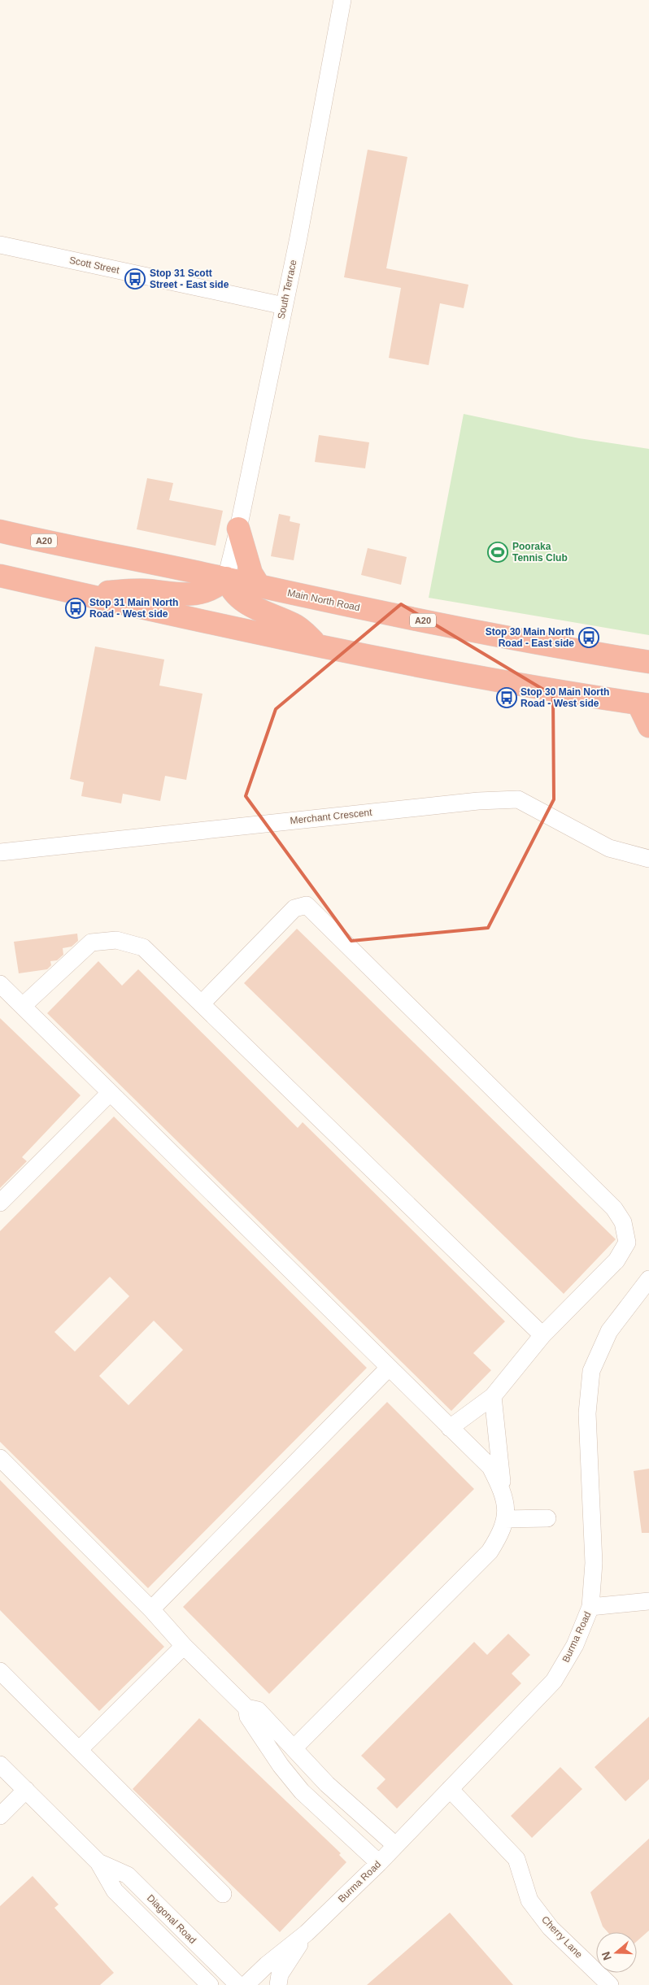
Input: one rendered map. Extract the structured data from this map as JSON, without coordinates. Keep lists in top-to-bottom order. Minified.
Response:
{"streets":{"highway":["A20","Main North Road"],"street":["Scott Street","South Terrace","Merchant Crescent","Burma Road","Diagonal Road","Cherry Lane"]},"crossings":[["Scott Street","South Terrace"],["South Terrace","Main North Road"],["Burma Road","Cherry Lane"]],"places":{"bus stop":["Stop 31 Scott Street - East side","Stop 31 Main North Road - West side","Stop 30 Main North Road - East side","Stop 30 Main North Road - West side"],"sports":["Pooraka Tennis Club"]},"north":"left"}
